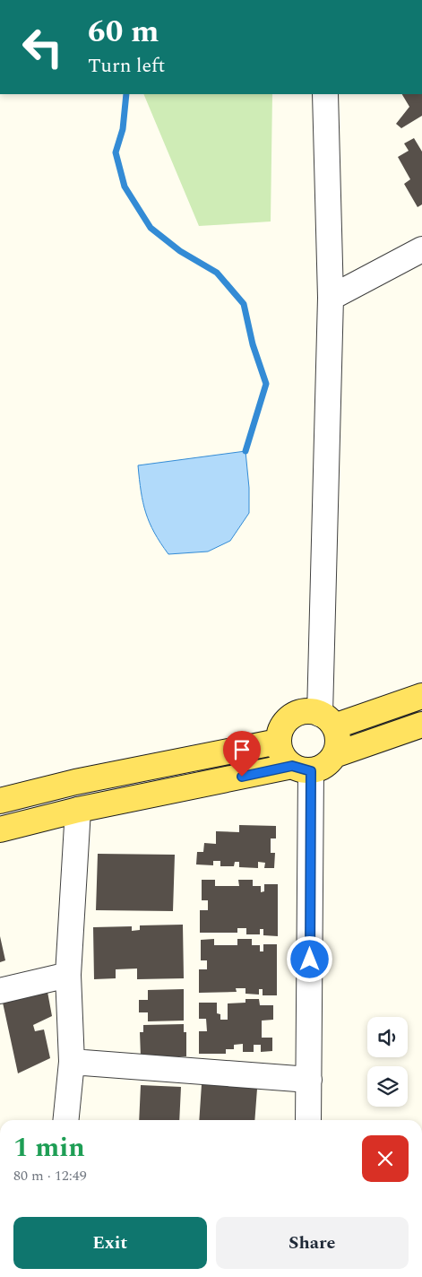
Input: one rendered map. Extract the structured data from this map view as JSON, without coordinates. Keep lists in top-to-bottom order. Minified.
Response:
{"page":{"turn":["60 m","Turn left"],"heading":["1 min","80 m · 12:49"],"buttons":["Exit","Share"]}}
